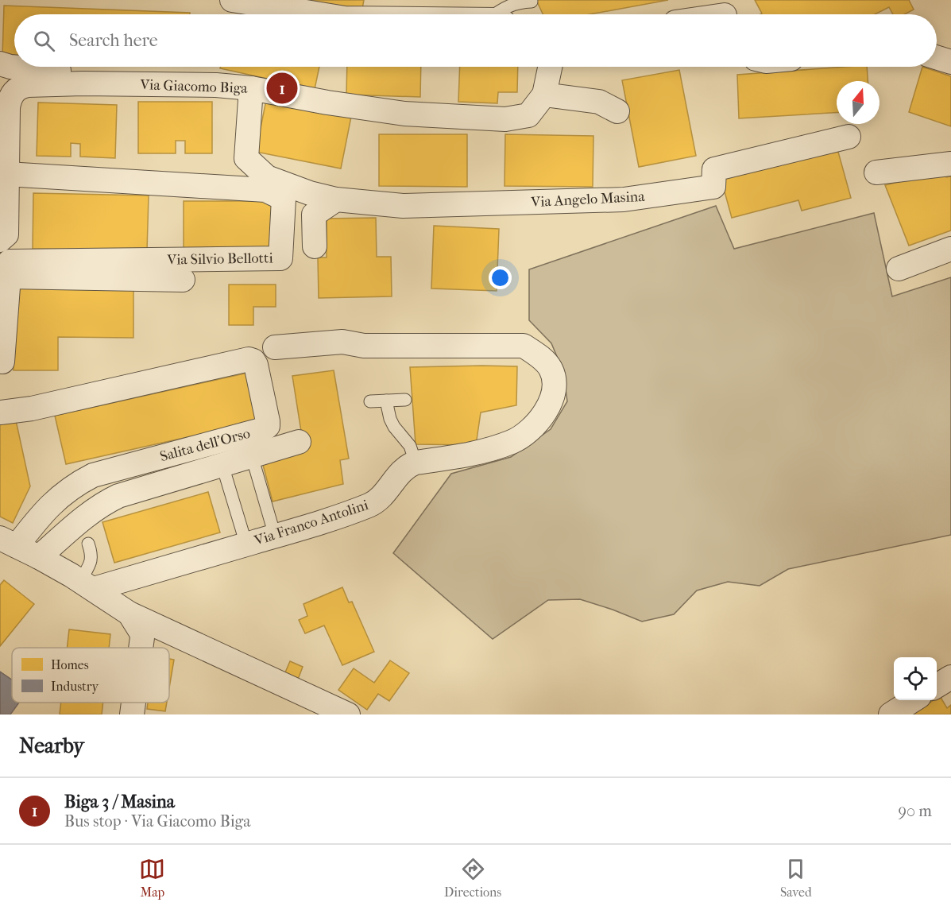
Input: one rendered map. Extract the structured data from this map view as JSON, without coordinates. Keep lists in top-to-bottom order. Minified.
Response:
{"streets":{"street":["Via Giacomo Biga","Via Angelo Masina","Via Silvio Bellotti","Salita dell'Orso","Via Franco Antolini"]},"crossings":[["Via Giacomo Biga","Via Angelo Masina"],["Via Giacomo Biga","Via Silvio Bellotti"],["Salita dell'Orso","Via Franco Antolini"]],"legend":["Homes","Industry"],"north":"top","page":{"search":"Search here","pins":"1","heading":"Nearby","list":[{"mark":"1","name":"Biga 3 / Masina","note":"Bus stop · Via Giacomo Biga","value":"90 m"}],"nav":["Map","Directions","Saved"]}}
